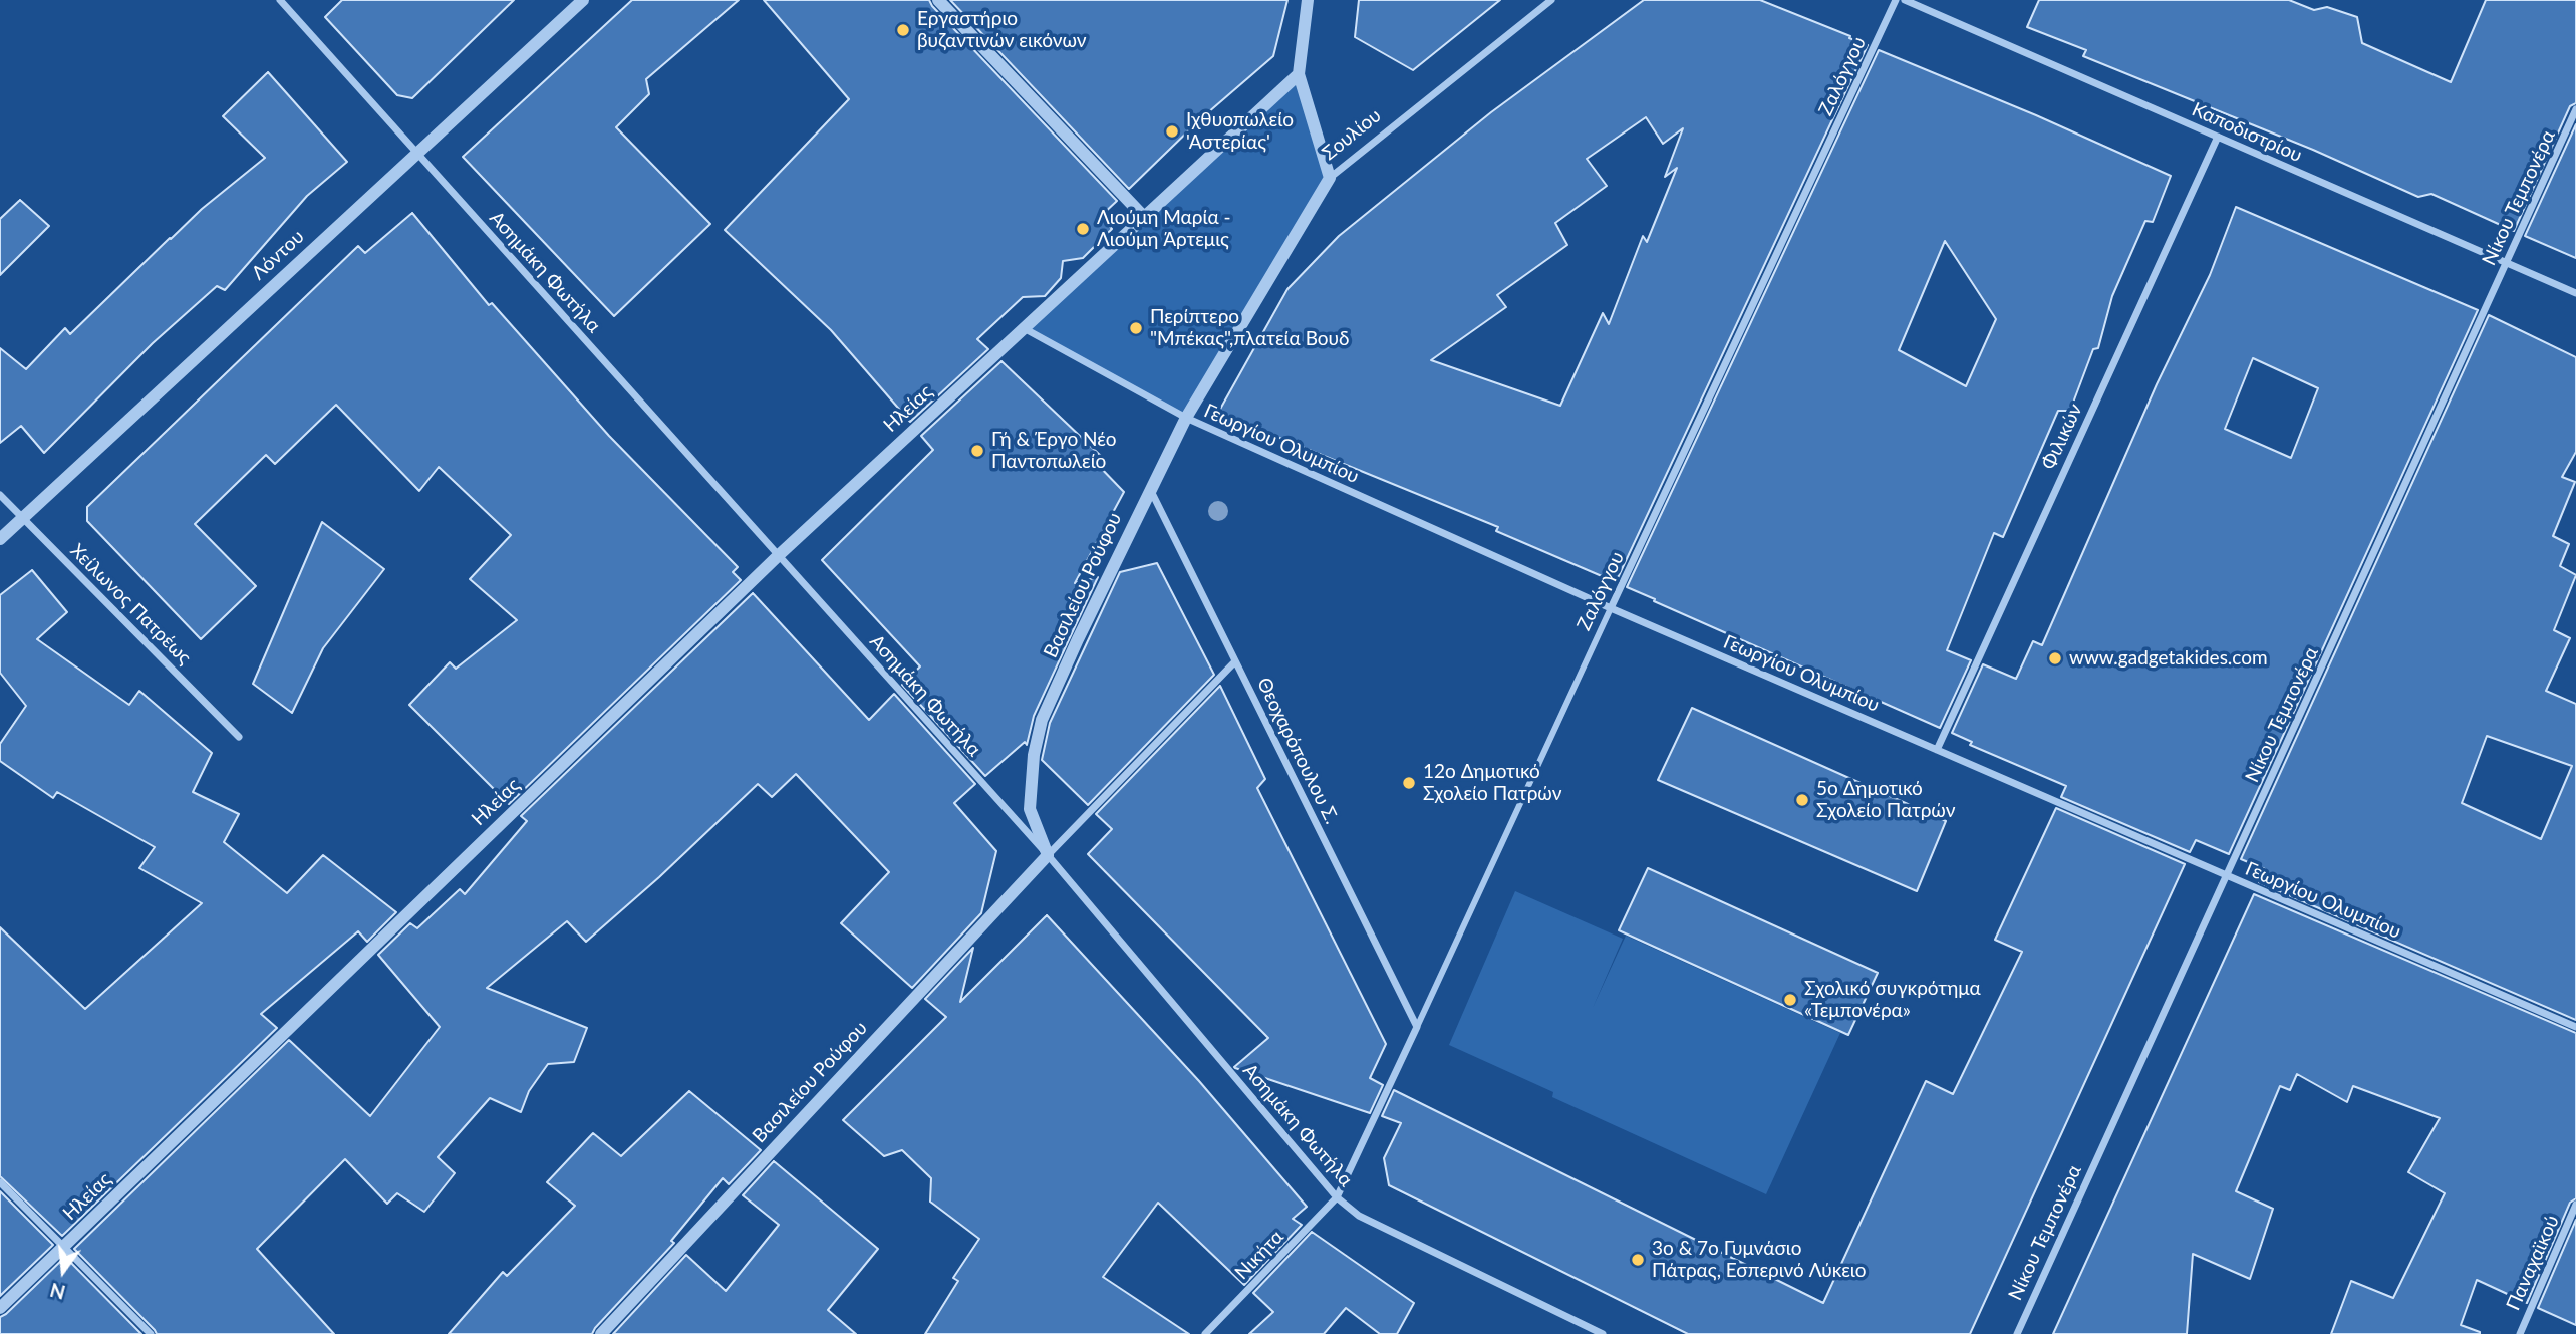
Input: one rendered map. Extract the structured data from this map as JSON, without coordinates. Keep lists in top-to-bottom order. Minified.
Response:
{"streets":{"street":["Ζαλόγγου","Καποδιστρίου","Σουλίου","Νίκου Τεμπονέρα","Λόντου","Ασημάκη Φωτήλα","Ηλείας","Φιλικών","Γεωργίου Ολυμπίου","Βασιλείου Ρούφου","Χείλωνος Πατρέως","Θεοχαρόπουλου Σ.","Νικήτα","Παναχαϊκού"]},"crossings":[["Ζαλόγγου","Ασημάκη Φωτήλα"],["Ζαλόγγου","Γεωργίου Ολυμπίου"],["Ζαλόγγου","Θεοχαρόπουλου Σ."],["Ζαλόγγου","Νικήτα"],["Καποδιστρίου","Νίκου Τεμπονέρα"],["Καποδιστρίου","Φιλικών"],["Σουλίου","Γεωργίου Ολυμπίου"],["Σουλίου","Βασιλείου Ρούφου"],["Νίκου Τεμπονέρα","Γεωργίου Ολυμπίου"],["Λόντου","Ασημάκη Φωτήλα"],["Λόντου","Χείλωνος Πατρέως"],["Ασημάκη Φωτήλα","Ηλείας"],["Ασημάκη Φωτήλα","Βασιλείου Ρούφου"],["Ασημάκη Φωτήλα","Νικήτα"],["Ηλείας","Γεωργίου Ολυμπίου"],["Φιλικών","Γεωργίου Ολυμπίου"],["Γεωργίου Ολυμπίου","Βασιλείου Ρούφου"],["Βασιλείου Ρούφου","Θεοχαρόπουλου Σ."]],"places":["Εργαστήριο βυζαντινών εικόνων","Ιχθυοπωλείο 'Αστερίας'","Λιούμη Μαρία - Λιούμη Άρτεμις","Περίπτερο \"Μπέκας\",πλατεία Βουδ","Γή & Έργο Νέο Παντοπωλείο","www.gadgetakides.com","12ο Δημοτικό Σχολείο Πατρών","5ο Δημοτικό Σχολείο Πατρών","Σχολικό συγκρότημα «Τεμπονέρα»","3ο & 7ο Γυμνάσιο Πάτρας, Εσπερινό Λύκειο"],"north":"bottom"}
